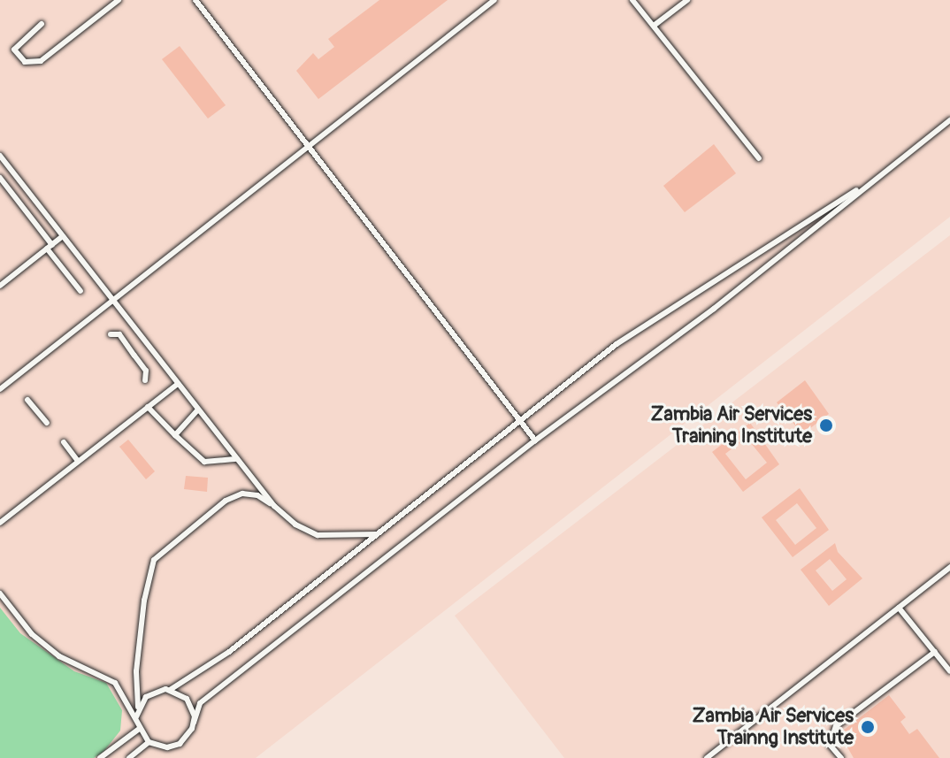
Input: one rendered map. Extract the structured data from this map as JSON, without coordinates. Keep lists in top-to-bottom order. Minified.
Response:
{"places":["Zambia Air Services Training Institute","Zambia Air Services Trainng Institute"]}
